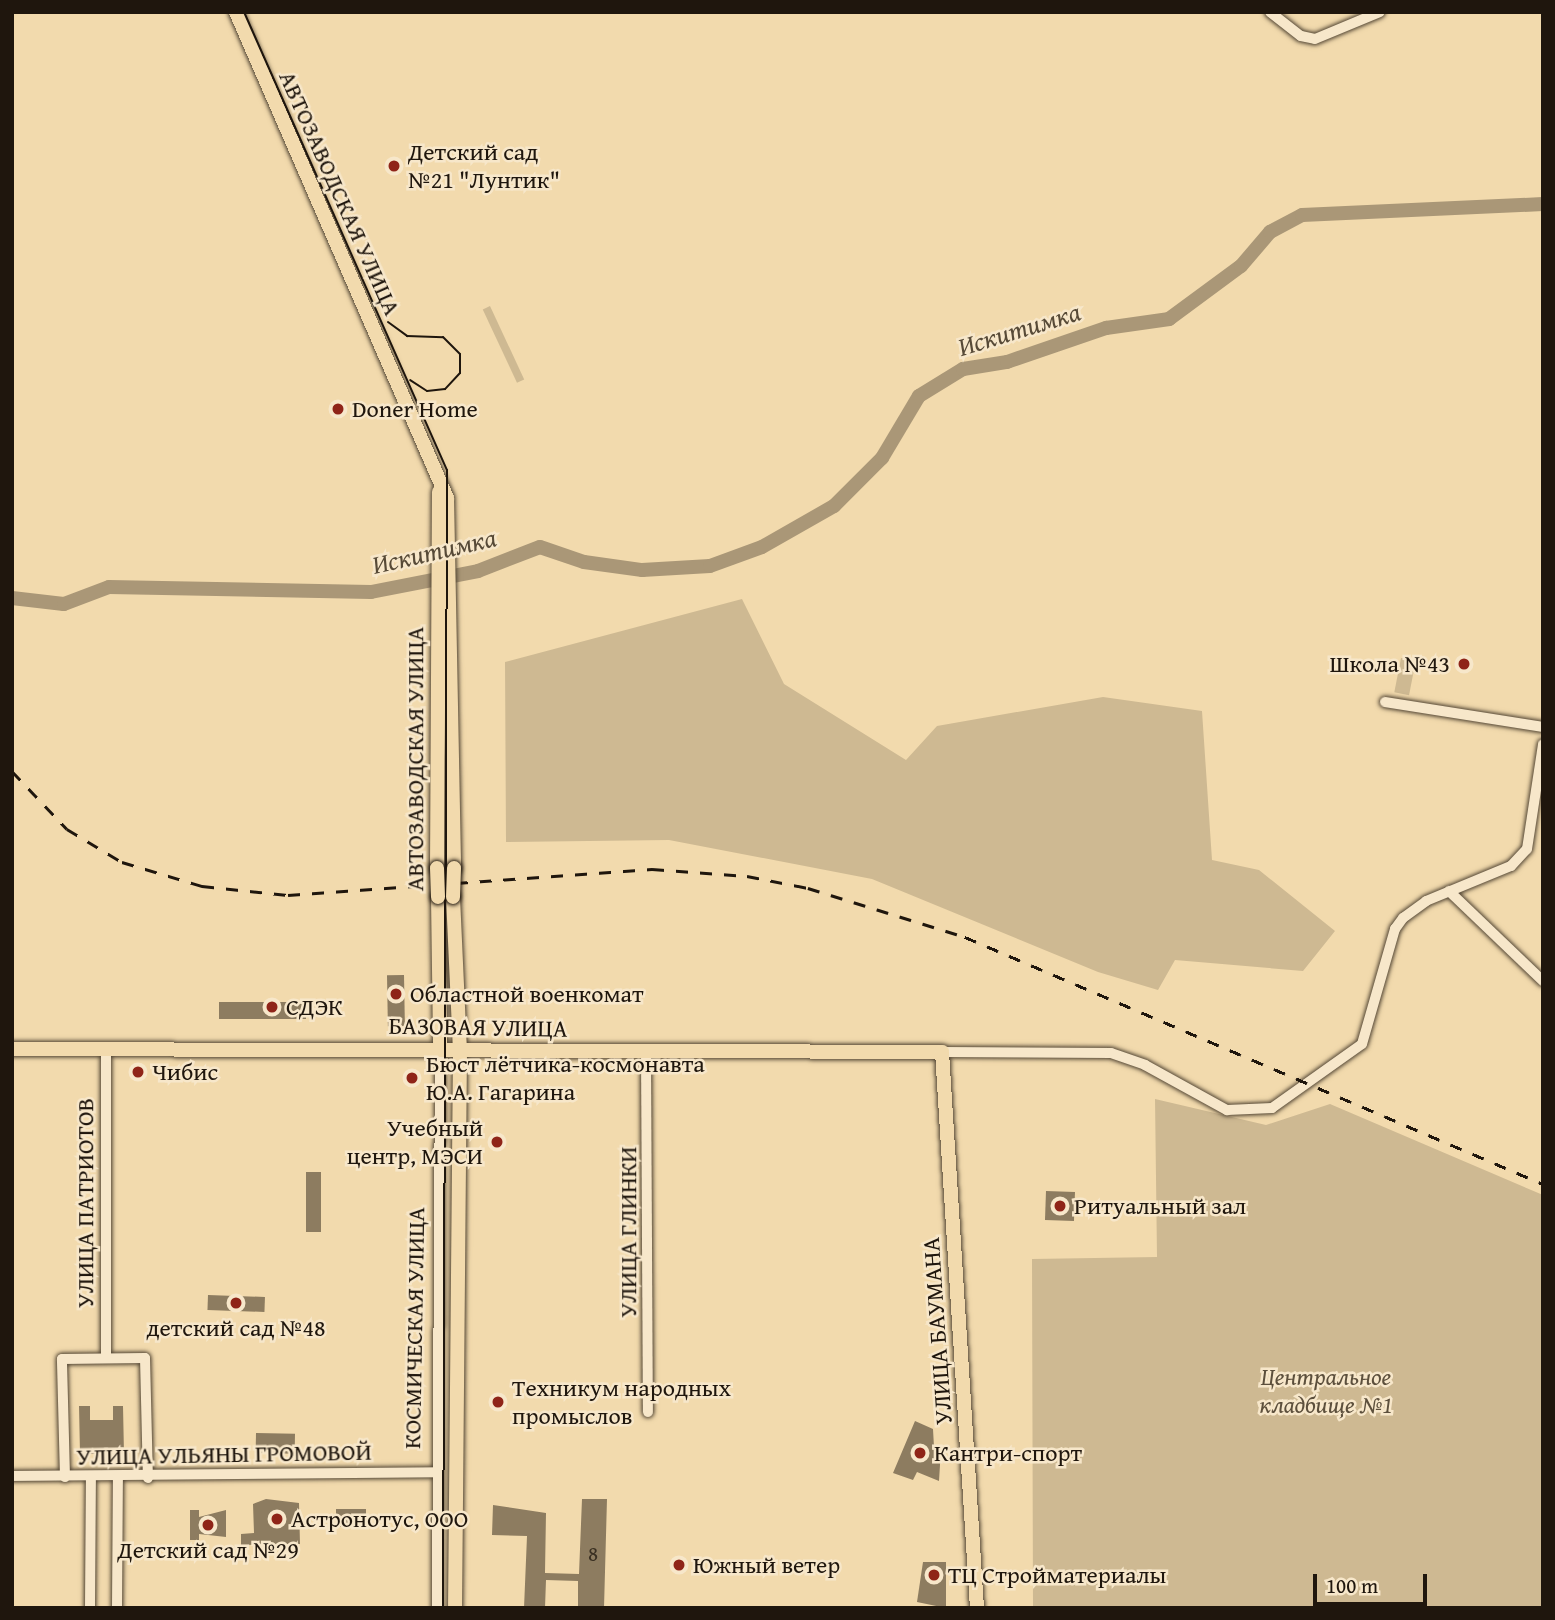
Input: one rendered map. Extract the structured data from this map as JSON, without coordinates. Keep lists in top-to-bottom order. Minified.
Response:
{"streets":{"main road":["АВТОЗАВОДСКАЯ УЛИЦА","БАЗОВАЯ УЛИЦА","КОСМИЧЕСКАЯ УЛИЦА","УЛИЦА БАУМАНА"],"street":["УЛИЦА ПАТРИОТОВ","УЛИЦА ГЛИНКИ","УЛИЦА УЛЬЯНЫ ГРОМОВОЙ"]},"crossings":[["АВТОЗАВОДСКАЯ УЛИЦА","БАЗОВАЯ УЛИЦА"],["АВТОЗАВОДСКАЯ УЛИЦА","КОСМИЧЕСКАЯ УЛИЦА"],["БАЗОВАЯ УЛИЦА","УЛИЦА ПАТРИОТОВ"],["БАЗОВАЯ УЛИЦА","УЛИЦА ГЛИНКИ"],["БАЗОВАЯ УЛИЦА","КОСМИЧЕСКАЯ УЛИЦА"],["БАЗОВАЯ УЛИЦА","УЛИЦА БАУМАНА"],["КОСМИЧЕСКАЯ УЛИЦА","УЛИЦА УЛЬЯНЫ ГРОМОВОЙ"]],"water":["Искитимка"],"parks":["Центральное кладбище №1"],"places":["Детский сад №21 \"Лунтик\"","Doner Home","Школа №43","Областной военкомат","СДЭК","Чибис","Бюст лётчика-космонавта Ю.А. Гагарина","Учебный центр, МЭСИ","Ритуальный зал","детский сад №48","Техникум народных промыслов","Кантри-спорт","Астронотус, ООО","Детский сад №29","Южный ветер","ТЦ Стройматериалы"],"house_numbers":["8"],"scale_bar":"100 m"}
